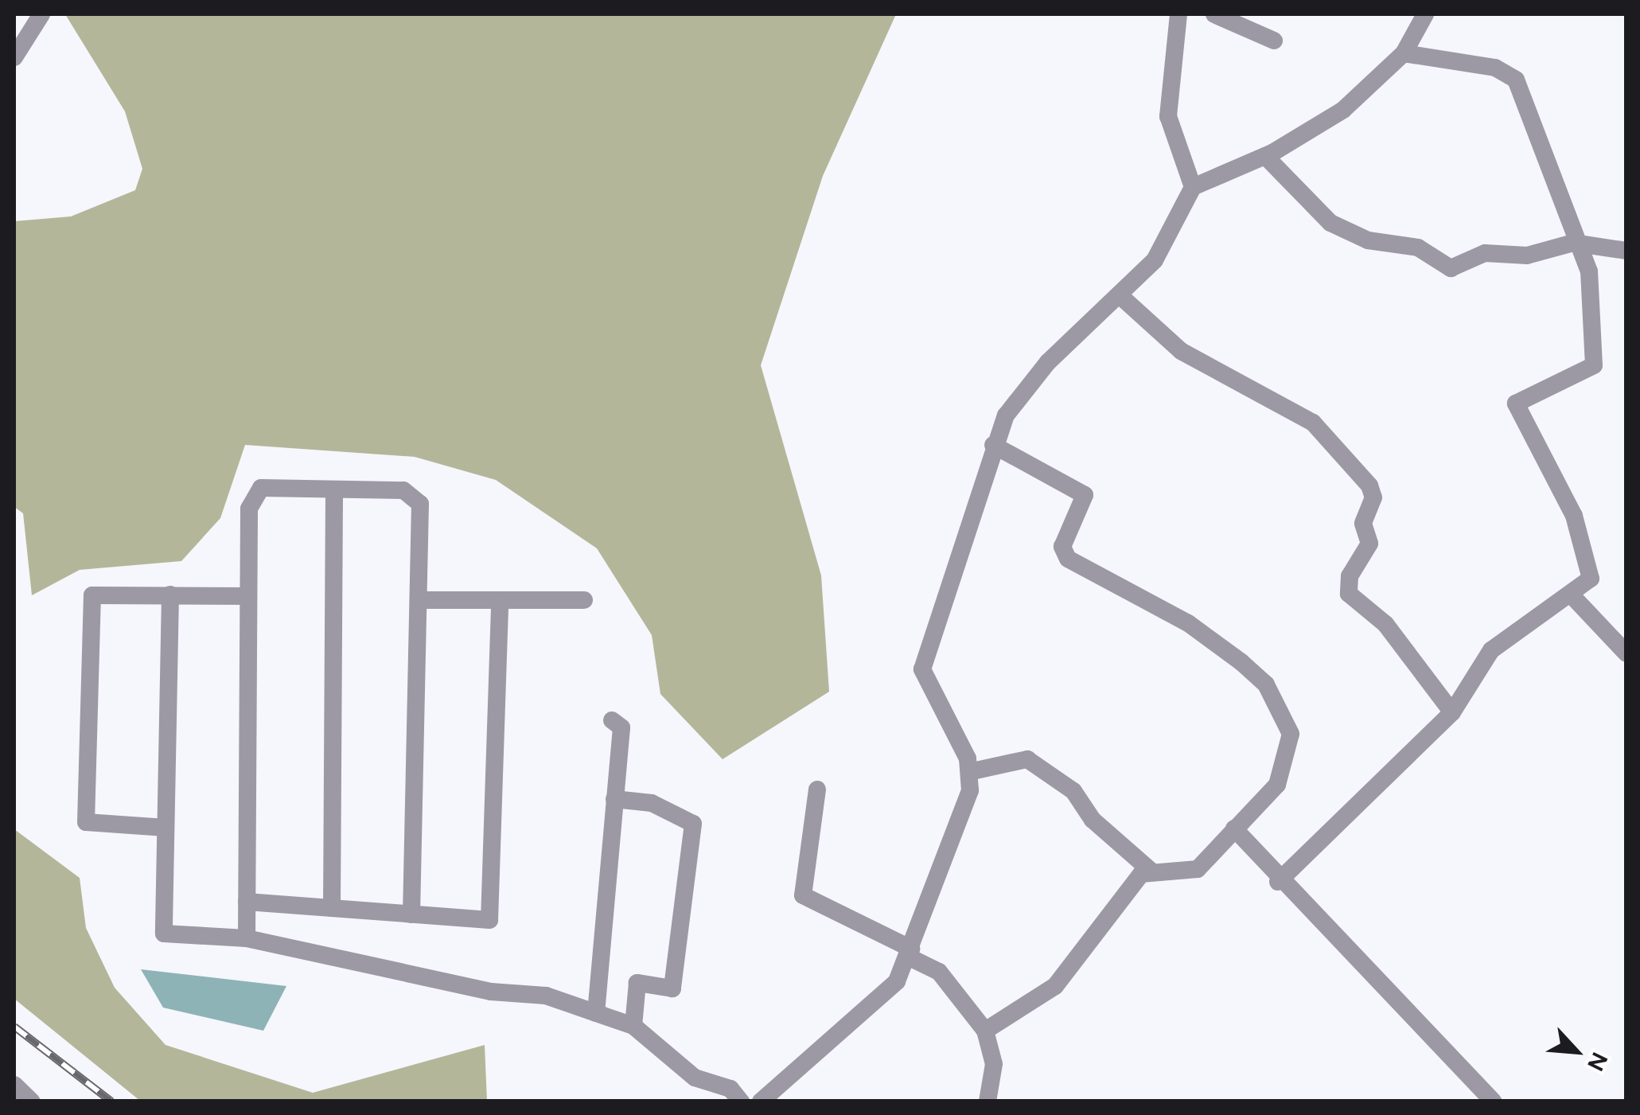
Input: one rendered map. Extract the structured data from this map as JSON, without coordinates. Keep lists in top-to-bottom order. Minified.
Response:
{"north":"bottom right"}
